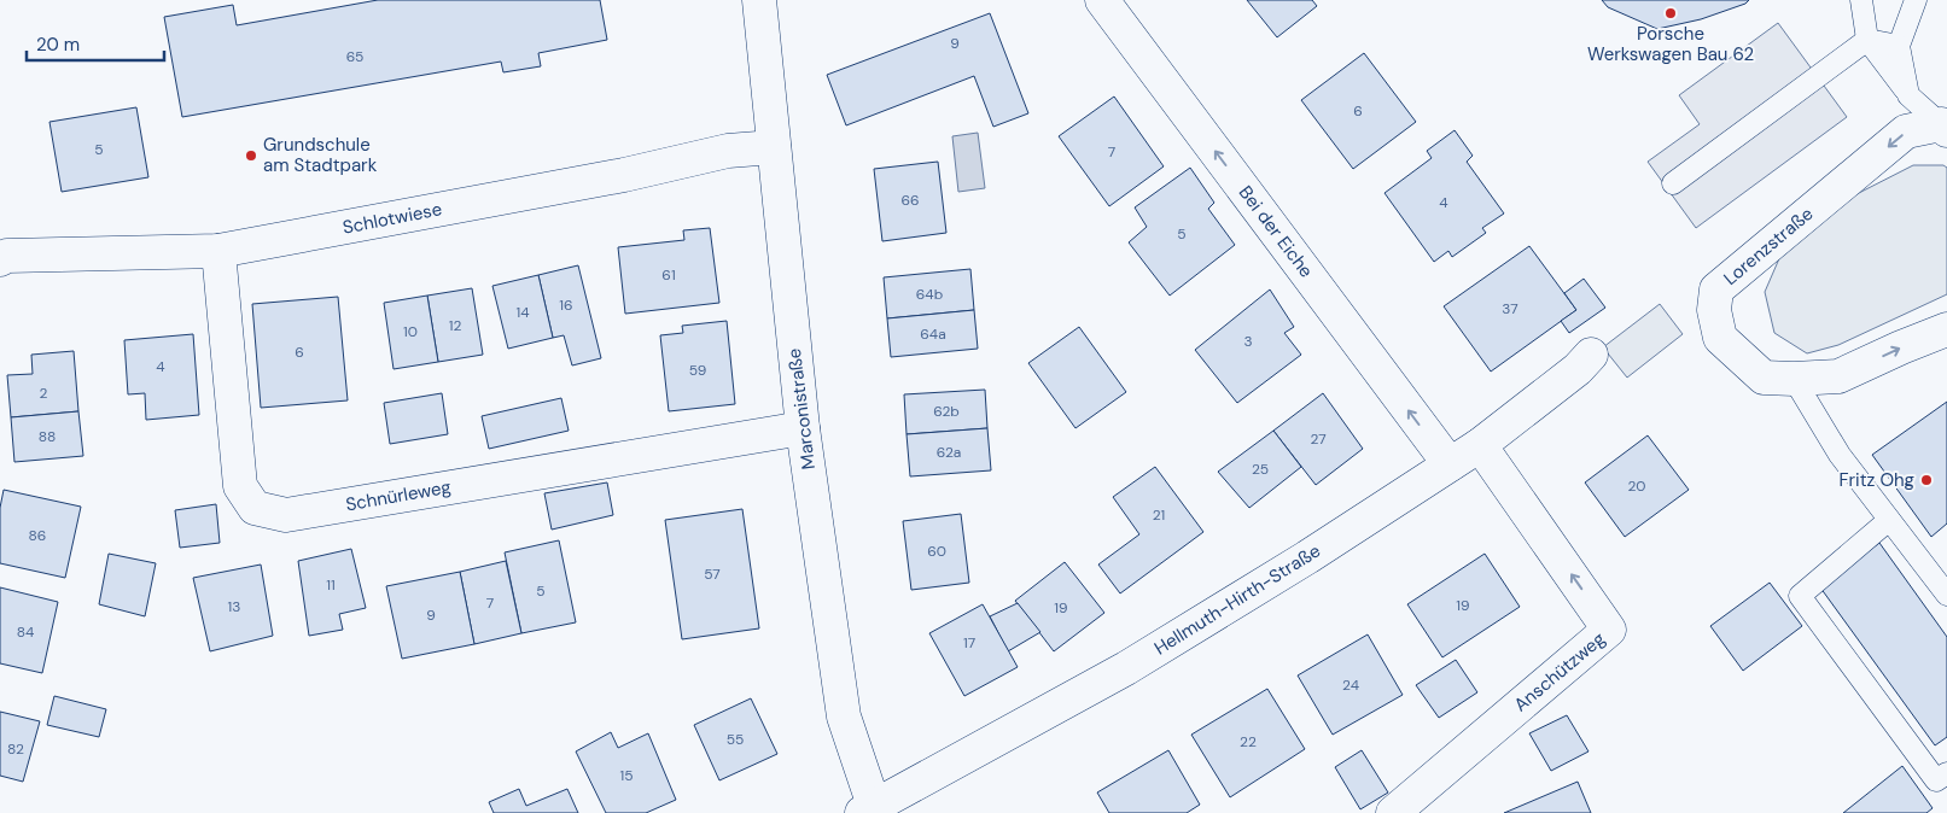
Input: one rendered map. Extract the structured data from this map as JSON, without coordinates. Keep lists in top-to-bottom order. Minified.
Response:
{"streets":{"street":["Schlotwiese","Bei der Eiche","Lorenzstraße","Marconistraße","Schnürleweg","Hellmuth-Hirth-Straße","Anschützweg"]},"crossings":[["Schlotwiese","Marconistraße"],["Schlotwiese","Schnürleweg"],["Bei der Eiche","Hellmuth-Hirth-Straße"],["Marconistraße","Schnürleweg"],["Marconistraße","Hellmuth-Hirth-Straße"],["Hellmuth-Hirth-Straße","Anschützweg"]],"one_way":["Bei der Eiche"],"places":["Porsche Werkswagen Bau 62","Grundschule am Stadtpark","Fritz Ohg"],"house_numbers":["9","65","6","5","7","66","4","5","61","64b","16","37","14","12","10","64a","3","6","4","59","2","62b","88","27","62a","25","20","21","86","60","57","11","5","7","19","13","19","9","84","17","24","55","22","82","15"],"scale_bar":"20 m"}
